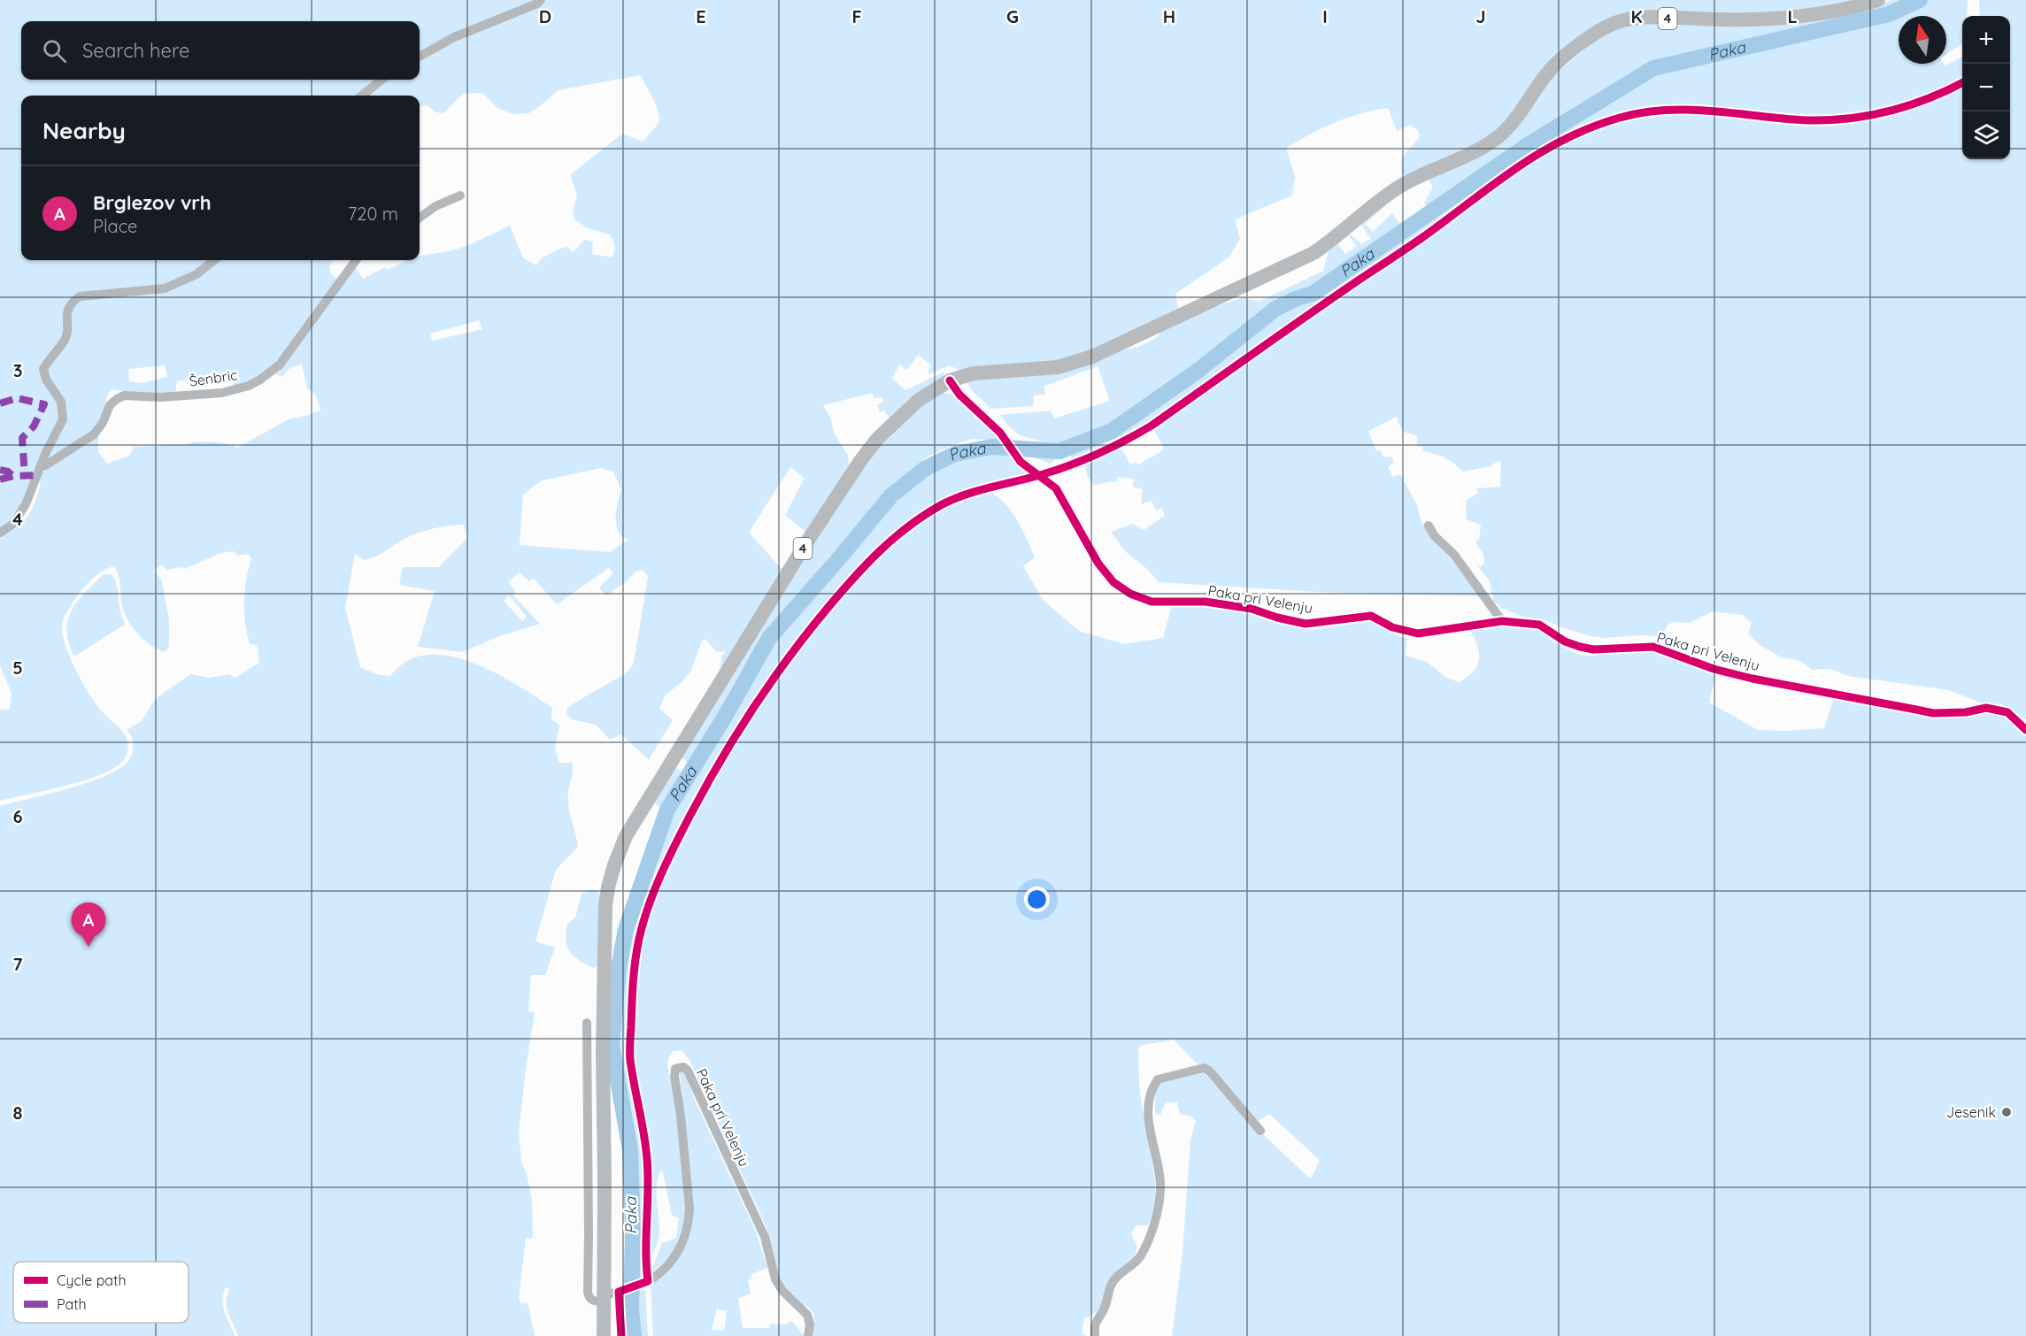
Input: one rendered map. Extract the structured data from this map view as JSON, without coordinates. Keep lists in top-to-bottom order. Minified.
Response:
{"streets":{"main road":["4"],"street":["Šenbric","Paka pri Velenju"]},"crossings":[["4","Paka pri Velenju"]],"water":["Paka"],"places":["Jesenik"],"legend":["Cycle path","Path"],"north":"top","page":{"map_buttons":["+","−"],"search":"Search here","heading":"Nearby","list":[{"mark":"A","name":"Brglezov vrh","note":"Place","value":"720 m"}],"pins":"A"},"grid":{"columns":["D","E","F","G","H","I","J","K","L"],"rows":["3","4","5","6","7","8"]}}
